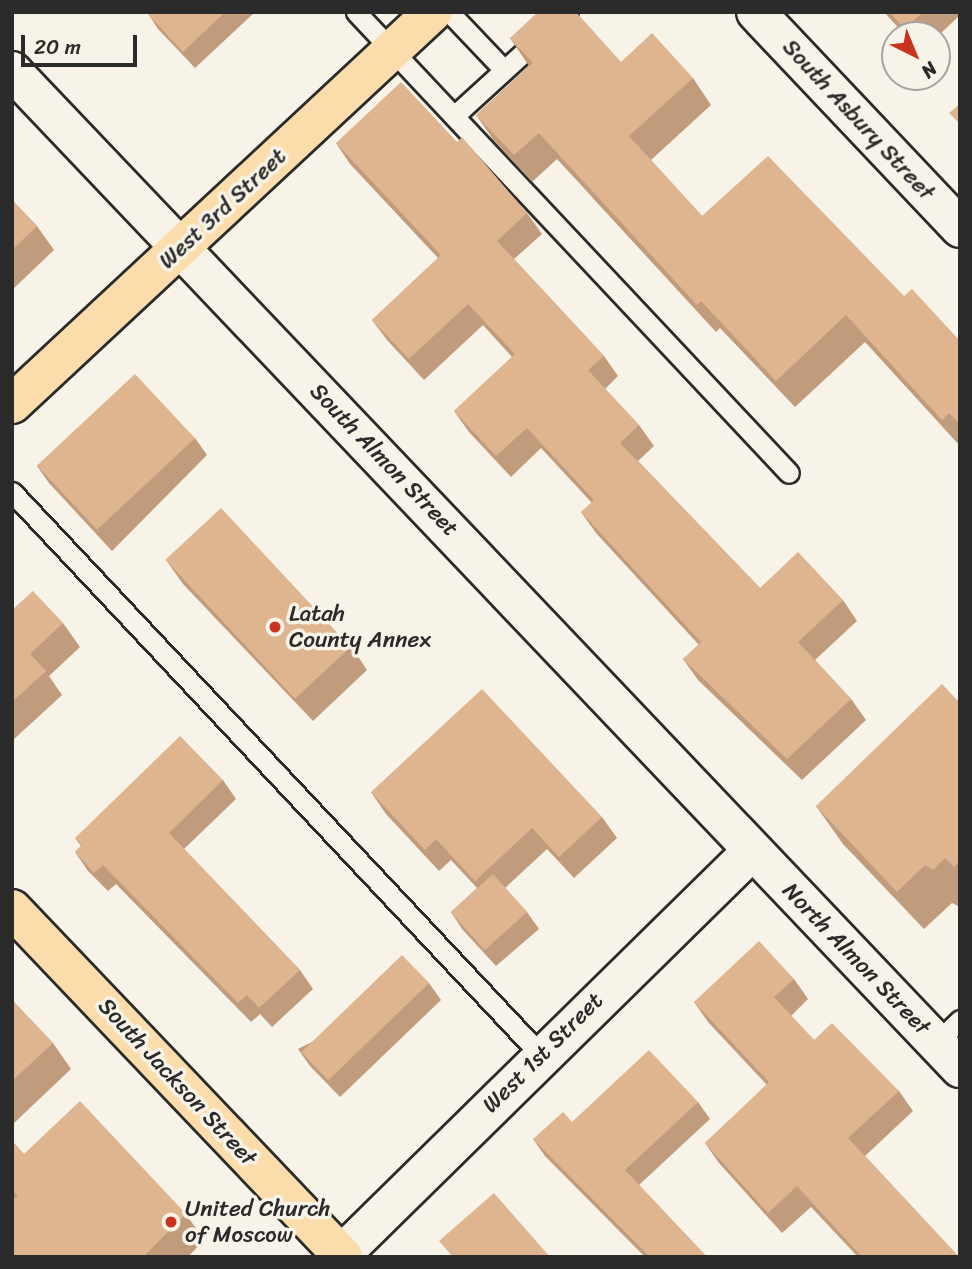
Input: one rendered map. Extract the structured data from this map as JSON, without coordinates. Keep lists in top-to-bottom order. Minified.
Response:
{"streets":{"main road":["West 3rd Street","South Jackson Street"],"street":["South Asbury Street","South Almon Street","North Almon Street","West 1st Street"]},"crossings":[["West 3rd Street","South Almon Street"],["South Almon Street","North Almon Street"],["South Almon Street","West 1st Street"],["North Almon Street","West 1st Street"],["West 1st Street","South Jackson Street"]],"places":["Latah County Annex","United Church of Moscow"],"scale_bar":"20 m","north":"bottom right"}
